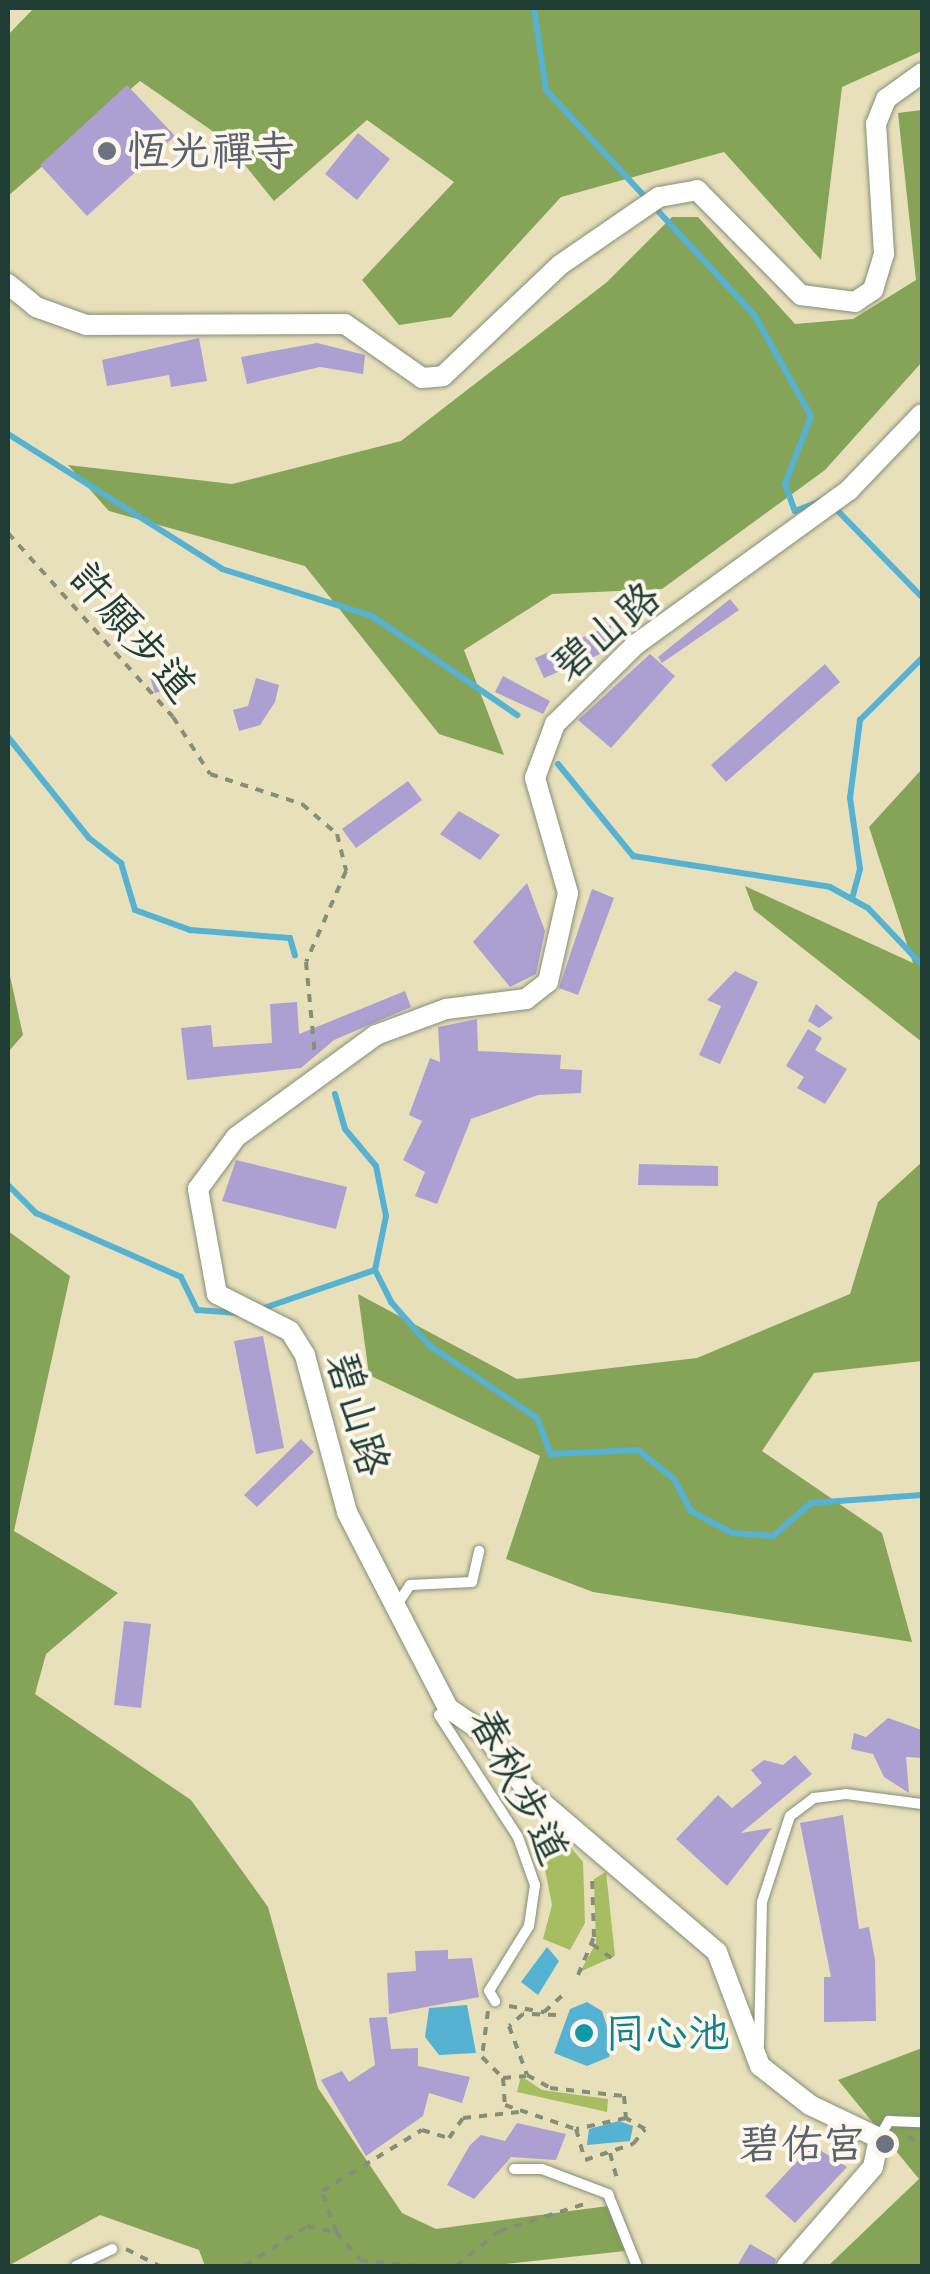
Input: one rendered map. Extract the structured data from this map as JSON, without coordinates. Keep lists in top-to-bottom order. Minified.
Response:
{"streets":{"street":["碧山路"],"lane":["春秋步道"],"path":["許願步道"]},"crossings":[["碧山路","許願步道"],["碧山路","春秋步道"]],"places":["恆光禪寺","同心池","碧佑宮"]}
